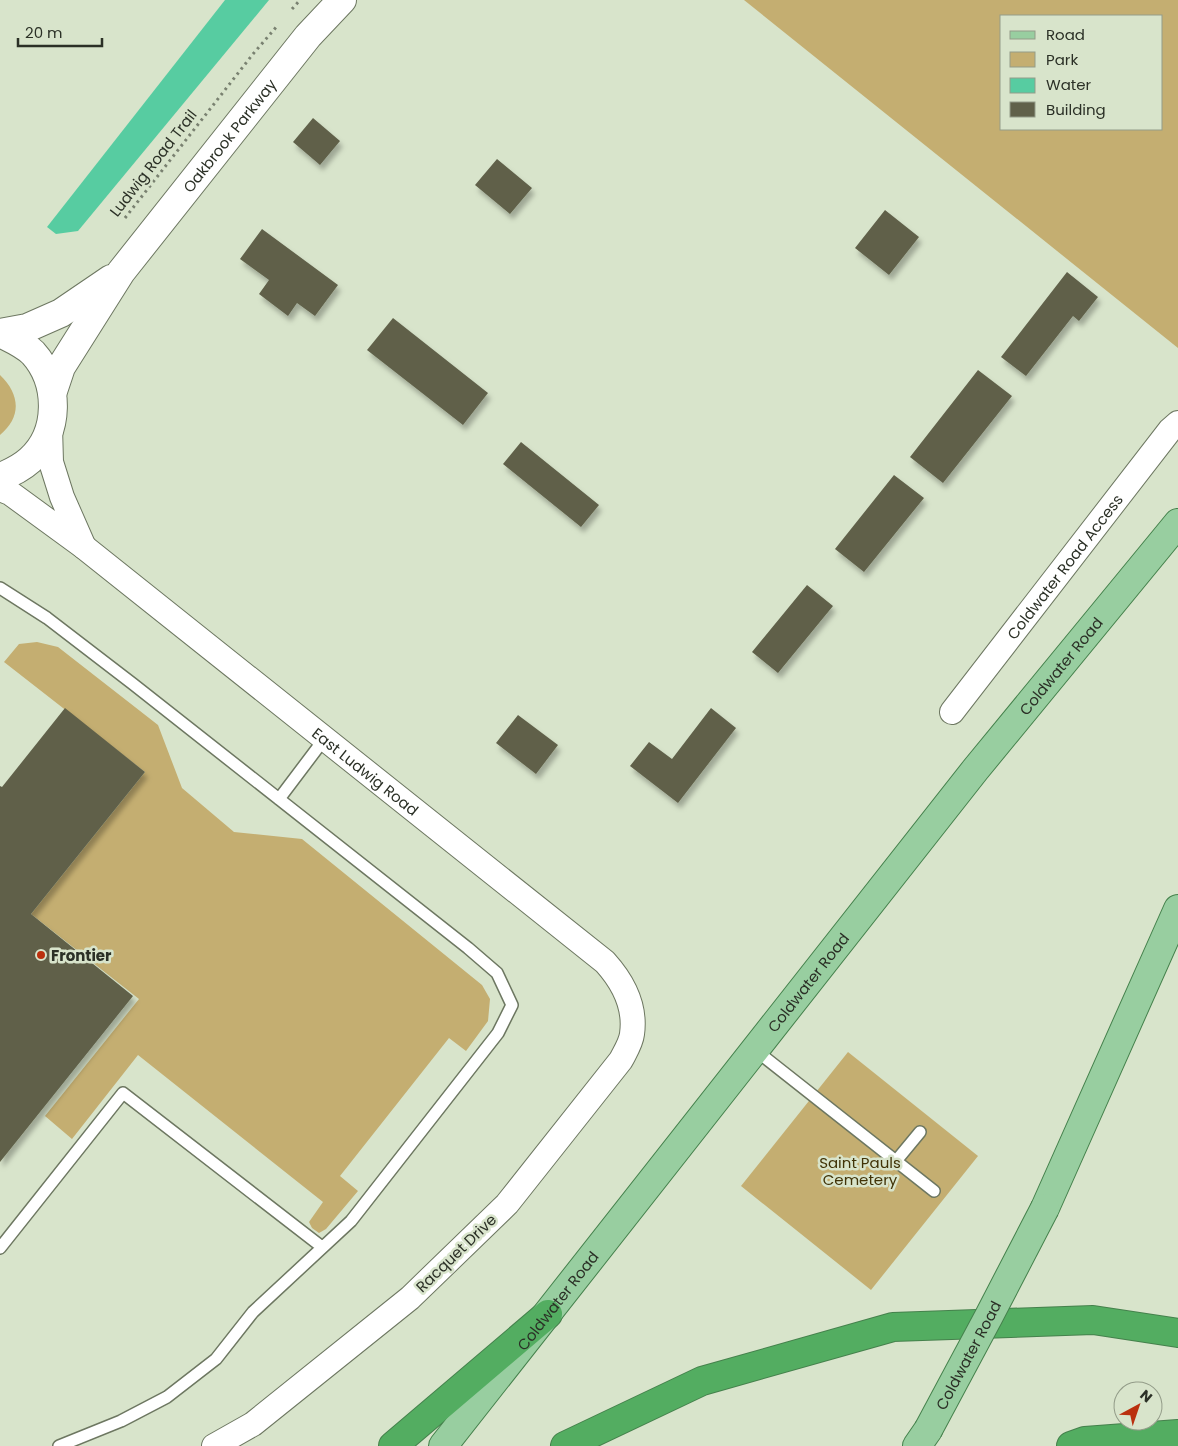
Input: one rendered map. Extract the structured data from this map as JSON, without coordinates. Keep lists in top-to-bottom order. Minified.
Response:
{"streets":{"main road":["Oakbrook Parkway","Coldwater Road"],"street":["Coldwater Road Access","East Ludwig Road","Racquet Drive"],"path":["Ludwig Road Trail"]},"crossings":[["East Ludwig Road","Racquet Drive"]],"parks":["Saint Pauls Cemetery"],"places":["Frontier"],"legend":["Road","Park","Water","Building"],"scale_bar":"20 m","north":"top right"}
